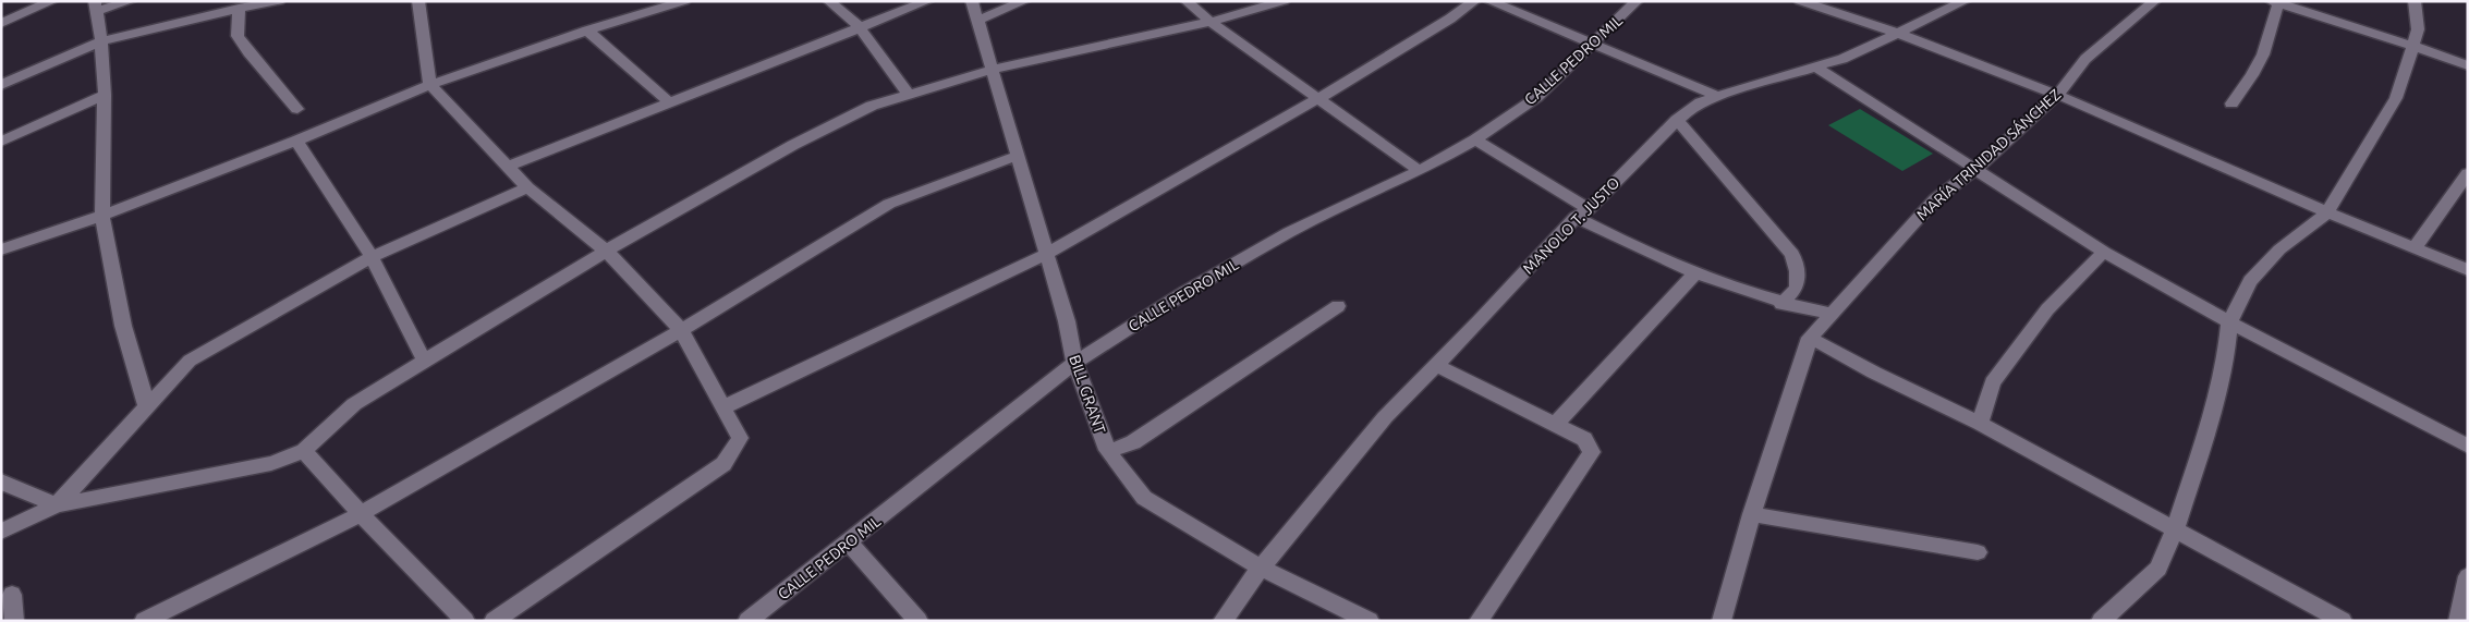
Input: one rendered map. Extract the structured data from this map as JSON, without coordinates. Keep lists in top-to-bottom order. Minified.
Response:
{"streets":{"street":["CALLE PEDRO MIL","MARÍA TRINIDAD SÁNCHEZ","MANOLO T. JUSTO","BILL GRANT"]},"crossings":[["CALLE PEDRO MIL","BILL GRANT"],["MANOLO T. JUSTO","BILL GRANT"]]}
